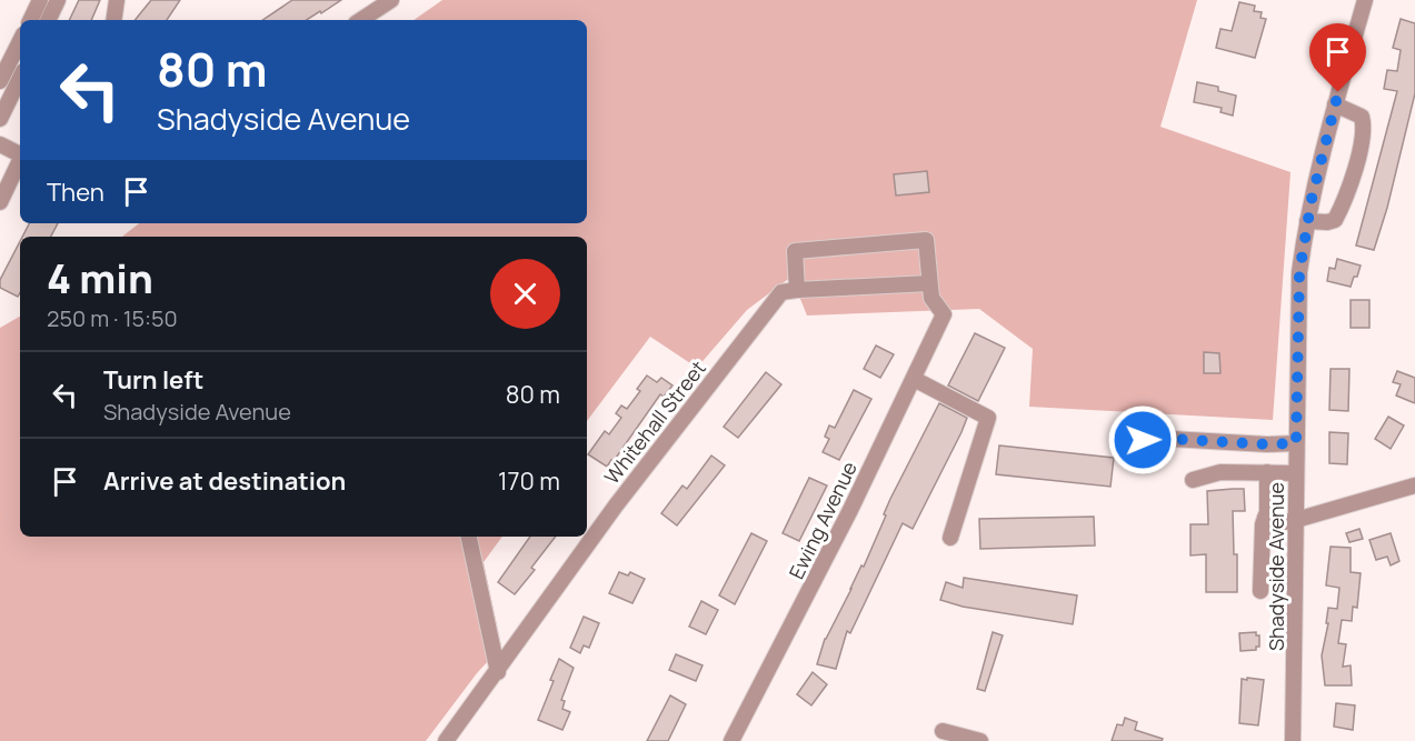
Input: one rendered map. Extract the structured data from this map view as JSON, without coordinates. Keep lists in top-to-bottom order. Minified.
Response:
{"streets":{"street":["Whitehall Street","Ewing Avenue","Shadyside Avenue"]},"page":{"turn":["80 m","Shadyside Avenue"],"then":"Then","heading":["4 min","250 m · 15:50"],"list":[{"name":"Turn left","note":"Shadyside Avenue","value":"80 m"},{"name":"Arrive at destination","value":"170 m"}]}}
